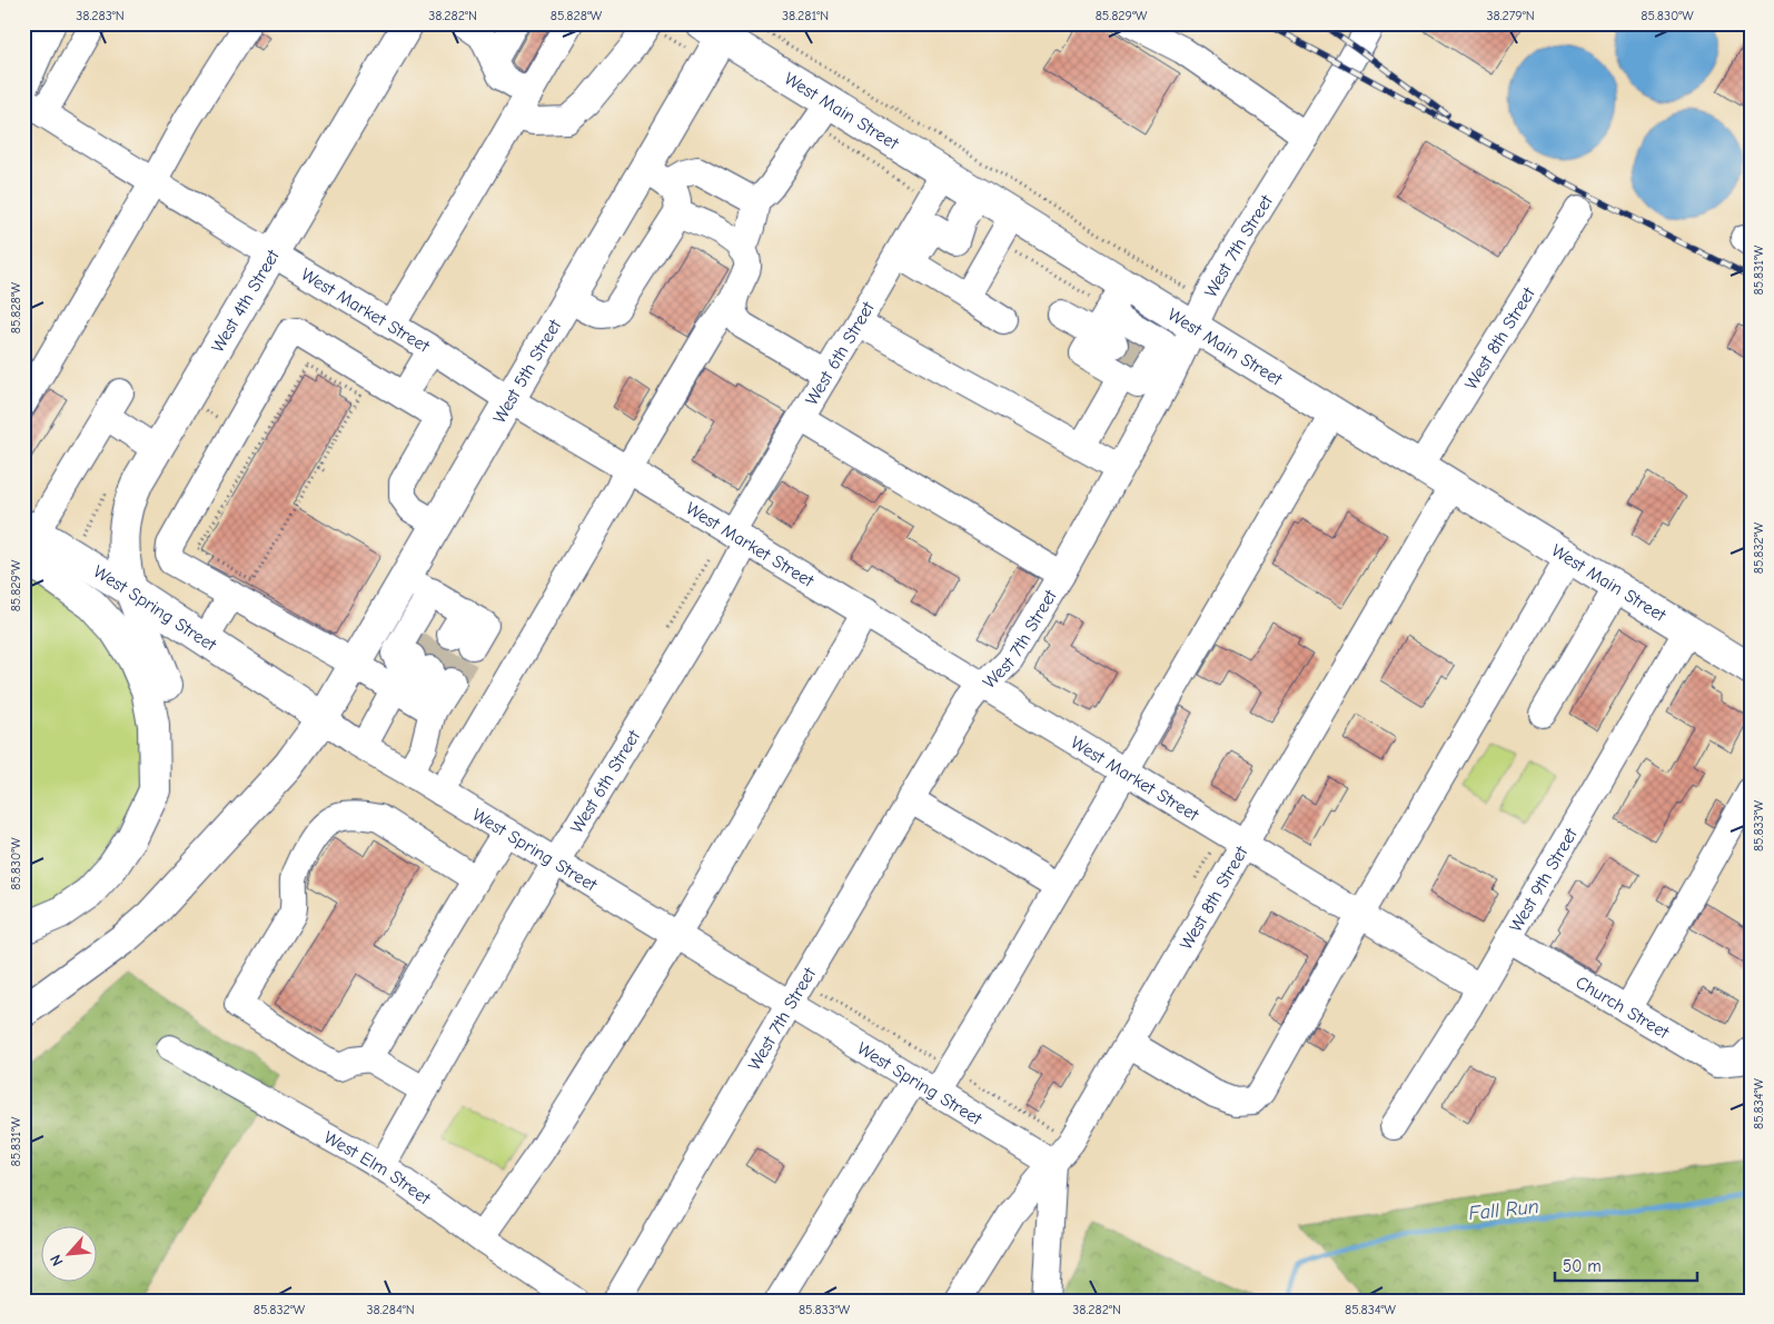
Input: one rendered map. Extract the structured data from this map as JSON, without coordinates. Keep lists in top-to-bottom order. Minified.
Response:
{"streets":{"main road":["West Main Street","West 4th Street","West 5th Street","West Spring Street"],"street":["West 7th Street","West Market Street","West 8th Street","West 6th Street","West 9th Street","Church Street","West Elm Street"]},"crossings":[["West Main Street","West 7th Street"],["West Main Street","West 8th Street"],["West Main Street","West 6th Street"],["West Main Street","West 5th Street"],["West Main Street","West 9th Street"],["West 7th Street","West Market Street"],["West 7th Street","West Spring Street"],["West 4th Street","West Market Street"],["West 4th Street","West Spring Street"],["West Market Street","West 8th Street"],["West Market Street","West 6th Street"],["West Market Street","West 5th Street"],["West Market Street","West 9th Street"],["West 8th Street","West Spring Street"],["West 6th Street","West Spring Street"],["West 6th Street","West Elm Street"],["West 5th Street","West Spring Street"],["West 9th Street","Church Street"]],"water":["Fall Run"],"scale_bar":"50 m","north":"bottom left","coordinates":["38.283°N","38.282°N","85.828°W","38.281°N","85.829°W","38.279°N","85.830°W","85.831°W","85.832°W","85.833°W","85.834°W","38.284°N"]}
